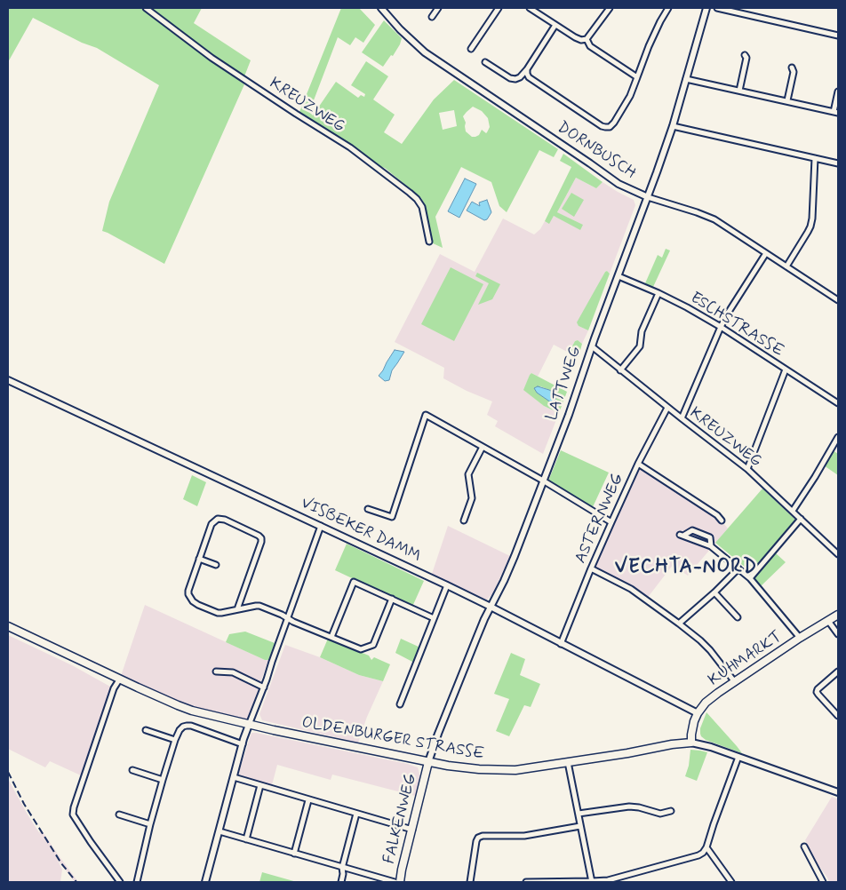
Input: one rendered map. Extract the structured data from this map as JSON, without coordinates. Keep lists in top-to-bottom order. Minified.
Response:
{"streets":{"main road":["KUHMARKT","OLDENBURGER STRASSE","FALKENWEG"],"street":["KREUZWEG","DORNBUSCH","ESCHSTRASSE","LATTWEG","ASTERNWEG","VISBEKER DAMM"]},"crossings":[["KREUZWEG","LATTWEG"],["KREUZWEG","ASTERNWEG"],["DORNBUSCH","LATTWEG"],["ESCHSTRASSE","LATTWEG"],["LATTWEG","VISBEKER DAMM"],["LATTWEG","OLDENBURGER STRASSE"],["LATTWEG","FALKENWEG"],["ASTERNWEG","VISBEKER DAMM"],["VISBEKER DAMM","KUHMARKT"],["KUHMARKT","OLDENBURGER STRASSE"],["OLDENBURGER STRASSE","FALKENWEG"]],"districts":["VECHTA-NORD"]}
